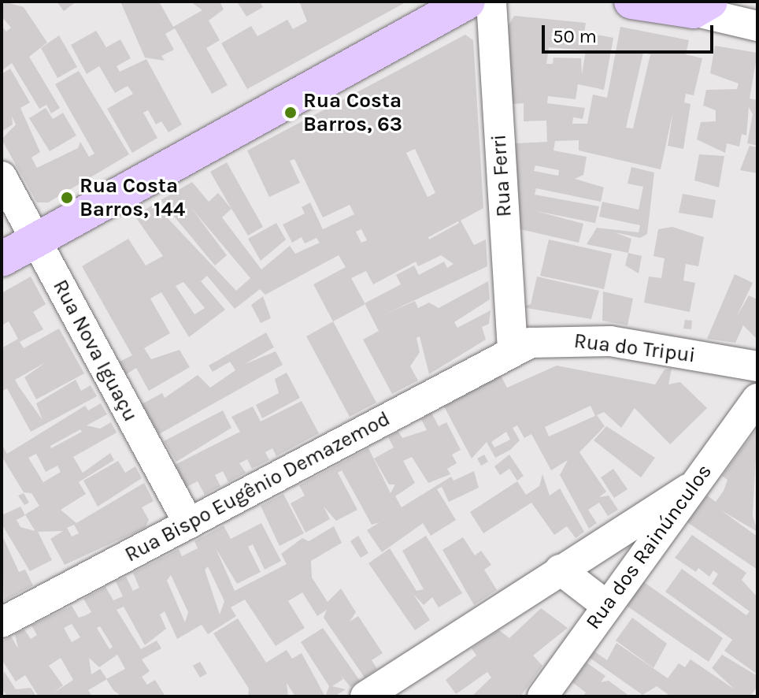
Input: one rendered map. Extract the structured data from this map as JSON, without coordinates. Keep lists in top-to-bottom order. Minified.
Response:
{"streets":{"street":["Rua Ferri","Rua do Tripui","Rua Nova Iguaçu","Rua Bispo Eugênio Demazemod","Rua dos Rainúnculos"]},"crossings":[["Rua Ferri","Rua do Tripui"],["Rua Ferri","Rua Bispo Eugênio Demazemod"],["Rua do Tripui","Rua Bispo Eugênio Demazemod"],["Rua Nova Iguaçu","Rua Bispo Eugênio Demazemod"]],"places":["Rua Costa Barros, 63","Rua Costa Barros, 144"],"scale_bar":"50 m"}
